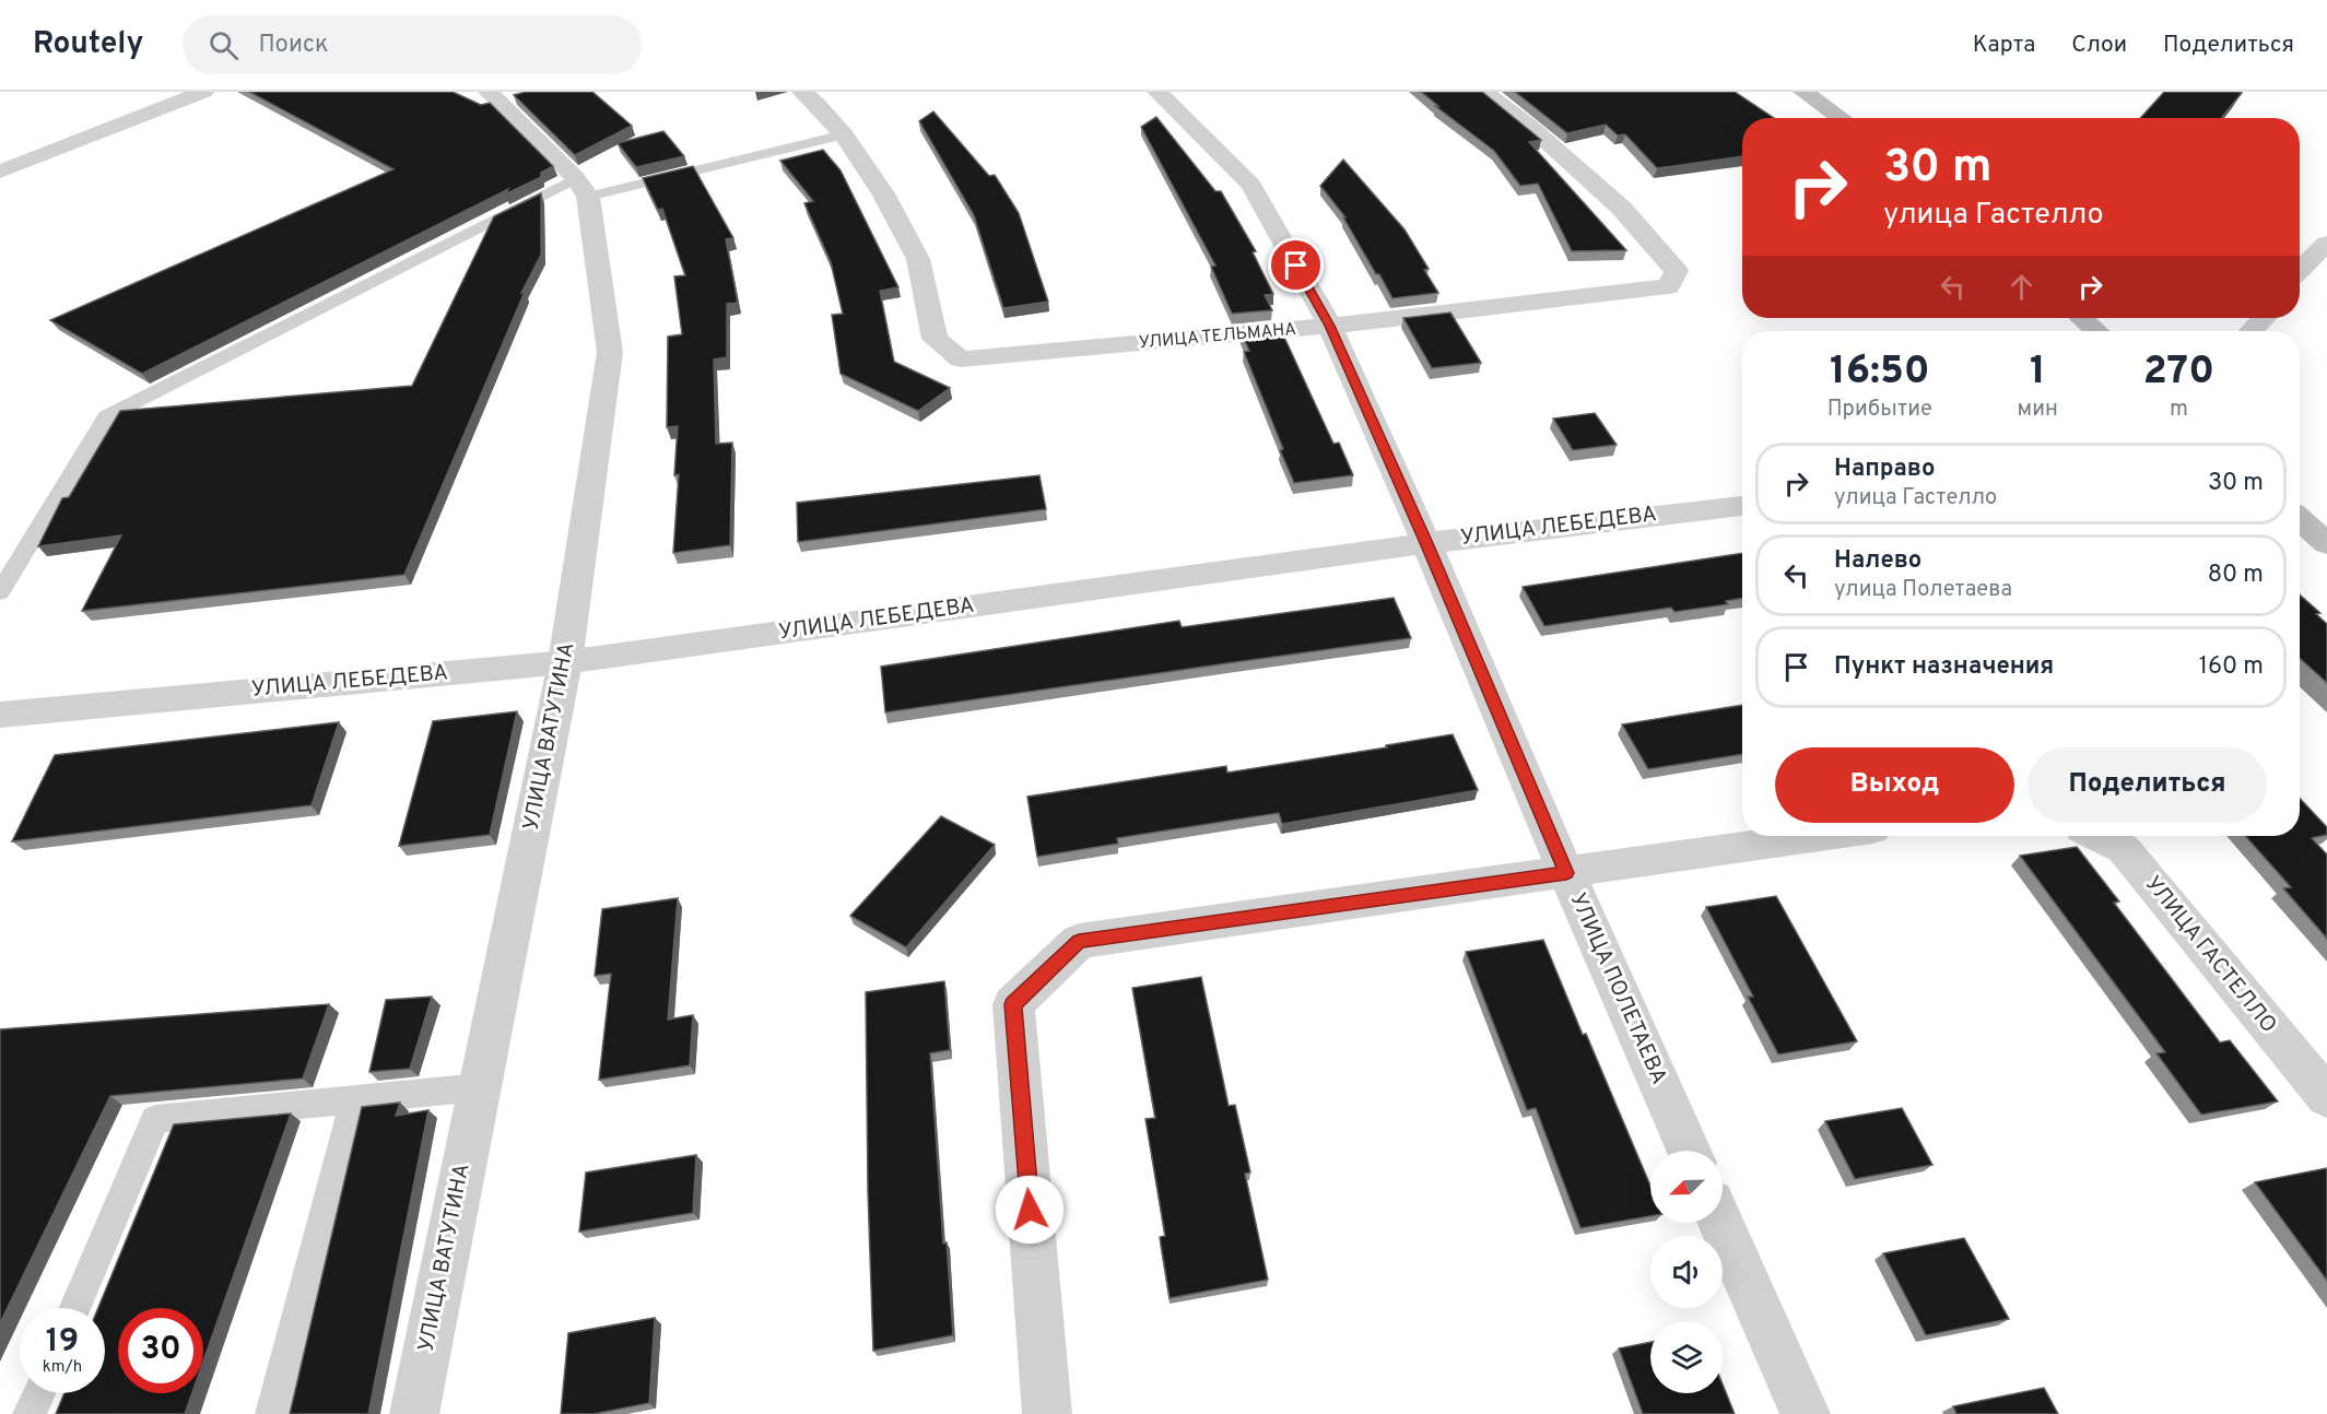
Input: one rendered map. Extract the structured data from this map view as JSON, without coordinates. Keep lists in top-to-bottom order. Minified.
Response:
{"streets":{"street":["УЛИЦА ТЕЛЬМАНА","УЛИЦА ЛЕБЕДЕВА","УЛИЦА ВАТУТИНА","УЛИЦА ГАСТЕЛЛО","УЛИЦА ПОЛЕТАЕВА"]},"crossings":[["УЛИЦА ТЕЛЬМАНА","УЛИЦА ПОЛЕТАЕВА"],["УЛИЦА ЛЕБЕДЕВА","УЛИЦА ВАТУТИНА"],["УЛИЦА ЛЕБЕДЕВА","УЛИЦА ПОЛЕТАЕВА"]],"north":"bottom left","page":{"header":"Routely","search":"Поиск","nav":["Карта","Слои","Поделиться"],"turn":["30 m","улица Гастелло"],"eta":["16:50","Прибытие","1","мин","270","m"],"list":[{"name":"Направо","note":"улица Гастелло","value":"30 m"},{"name":"Налево","note":"улица Полетаева","value":"80 m"},{"name":"Пункт назначения","value":"160 m"}],"buttons":["Выход","Поделиться"],"speed":"19 km/h","limit":"30"}}
